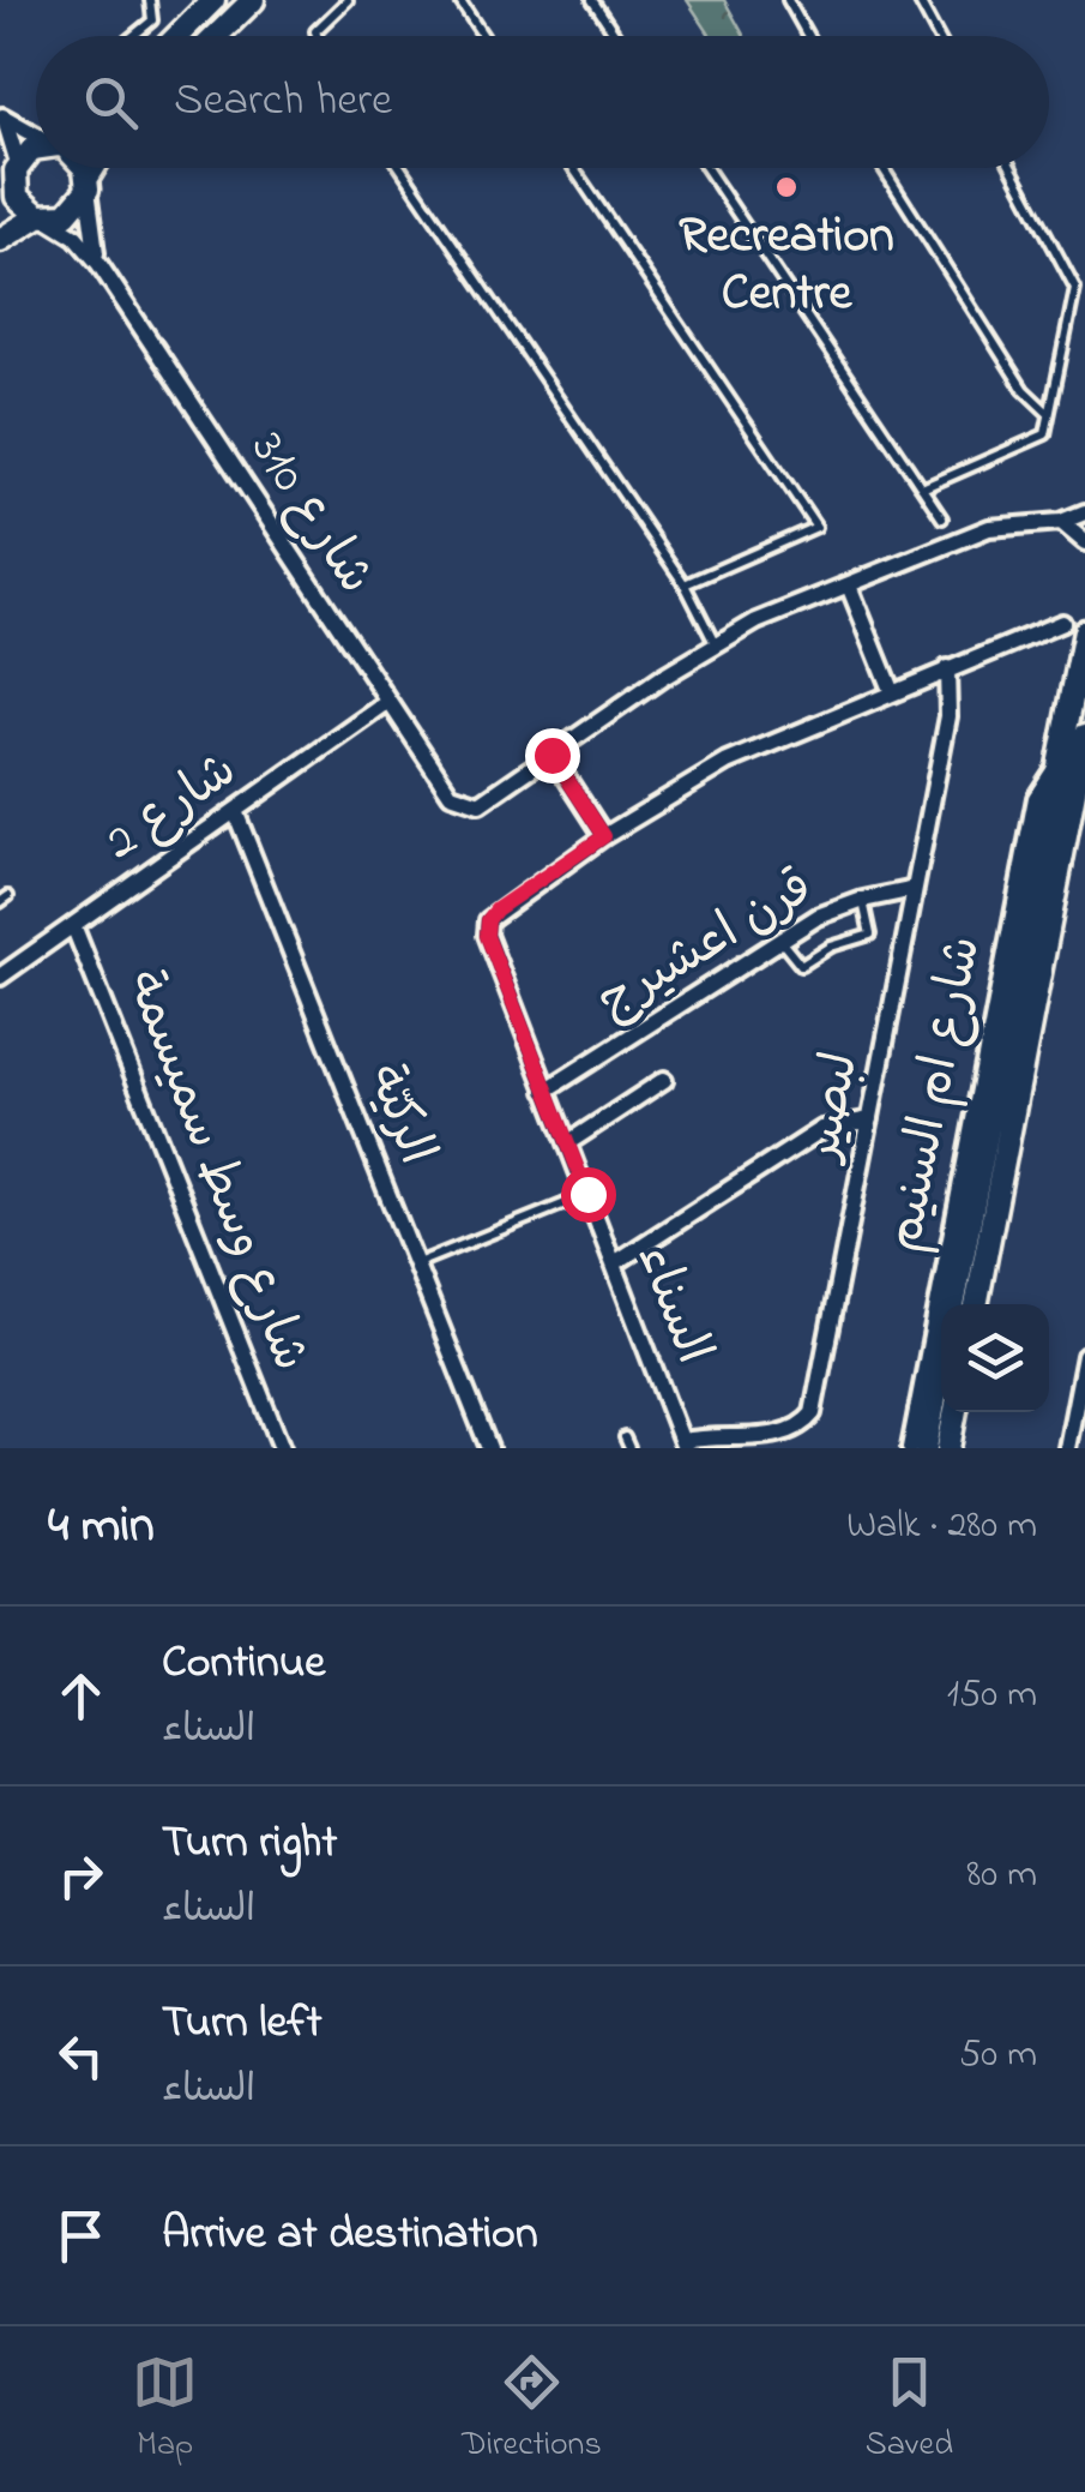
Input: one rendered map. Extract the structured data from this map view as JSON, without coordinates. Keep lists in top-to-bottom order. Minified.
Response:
{"streets":{"main road":["شارع ام السنيم"],"street":["شارع 310","شارع 2","قرن اعشيرج","لبصير","الركيّة","شارع وسط سميسمة","السناء"]},"crossings":[["شارع 310","شارع 2"],["شارع 2","الركيّة"],["شارع 2","شارع وسط سميسمة"],["قرن اعشيرج","لبصير"],["قرن اعشيرج","السناء"],["لبصير","السناء"]],"places":["Recreation Centre"],"page":{"search":"Search here","heading":["4 min","Walk · 280 m"],"list":[["Continue","السناء","150 m"],["Turn right","السناء","80 m"],["Turn left","السناء","50 m"],"Arrive at destination"],"nav":["Map","Directions","Saved"]}}
